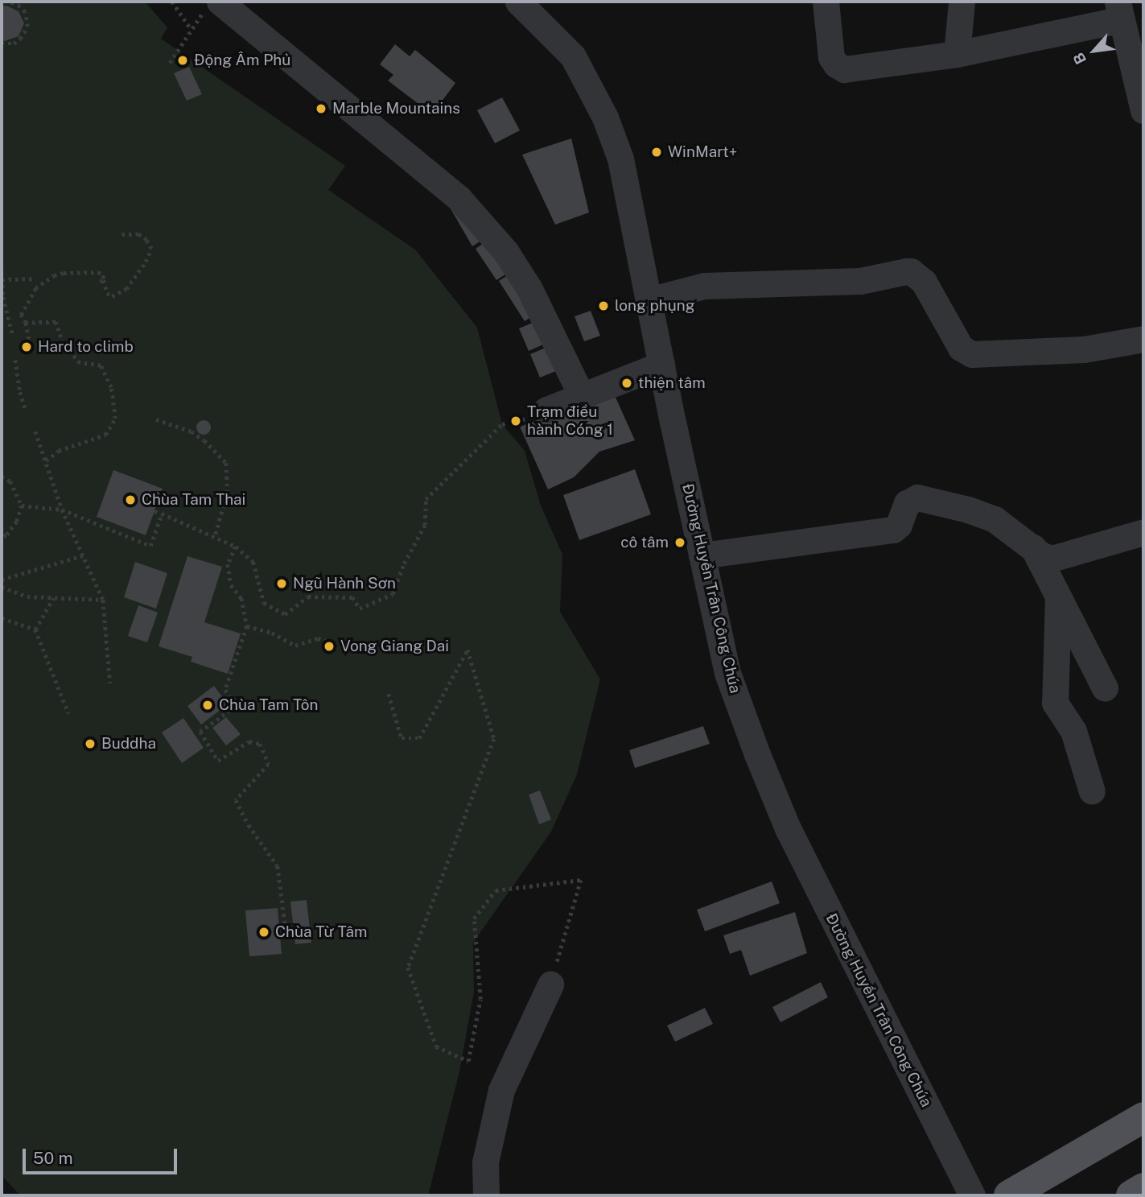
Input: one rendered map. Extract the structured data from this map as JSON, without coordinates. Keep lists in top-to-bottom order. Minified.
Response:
{"streets":{"street":["Đường Huyền Trân Công Chúa"]},"places":["Động Âm Phủ","Marble Mountains","WinMart+","long phụng","Hard to climb","thiện tâm","Trạm điều hành Cóng 1","Chùa Tam Thai","cô tâm","Ngũ Hành Sơn","Vong Giang Dai","Chùa Tam Tôn","Buddha","Chùa Từ Tâm"],"scale_bar":"50 m","north":"bottom left"}
